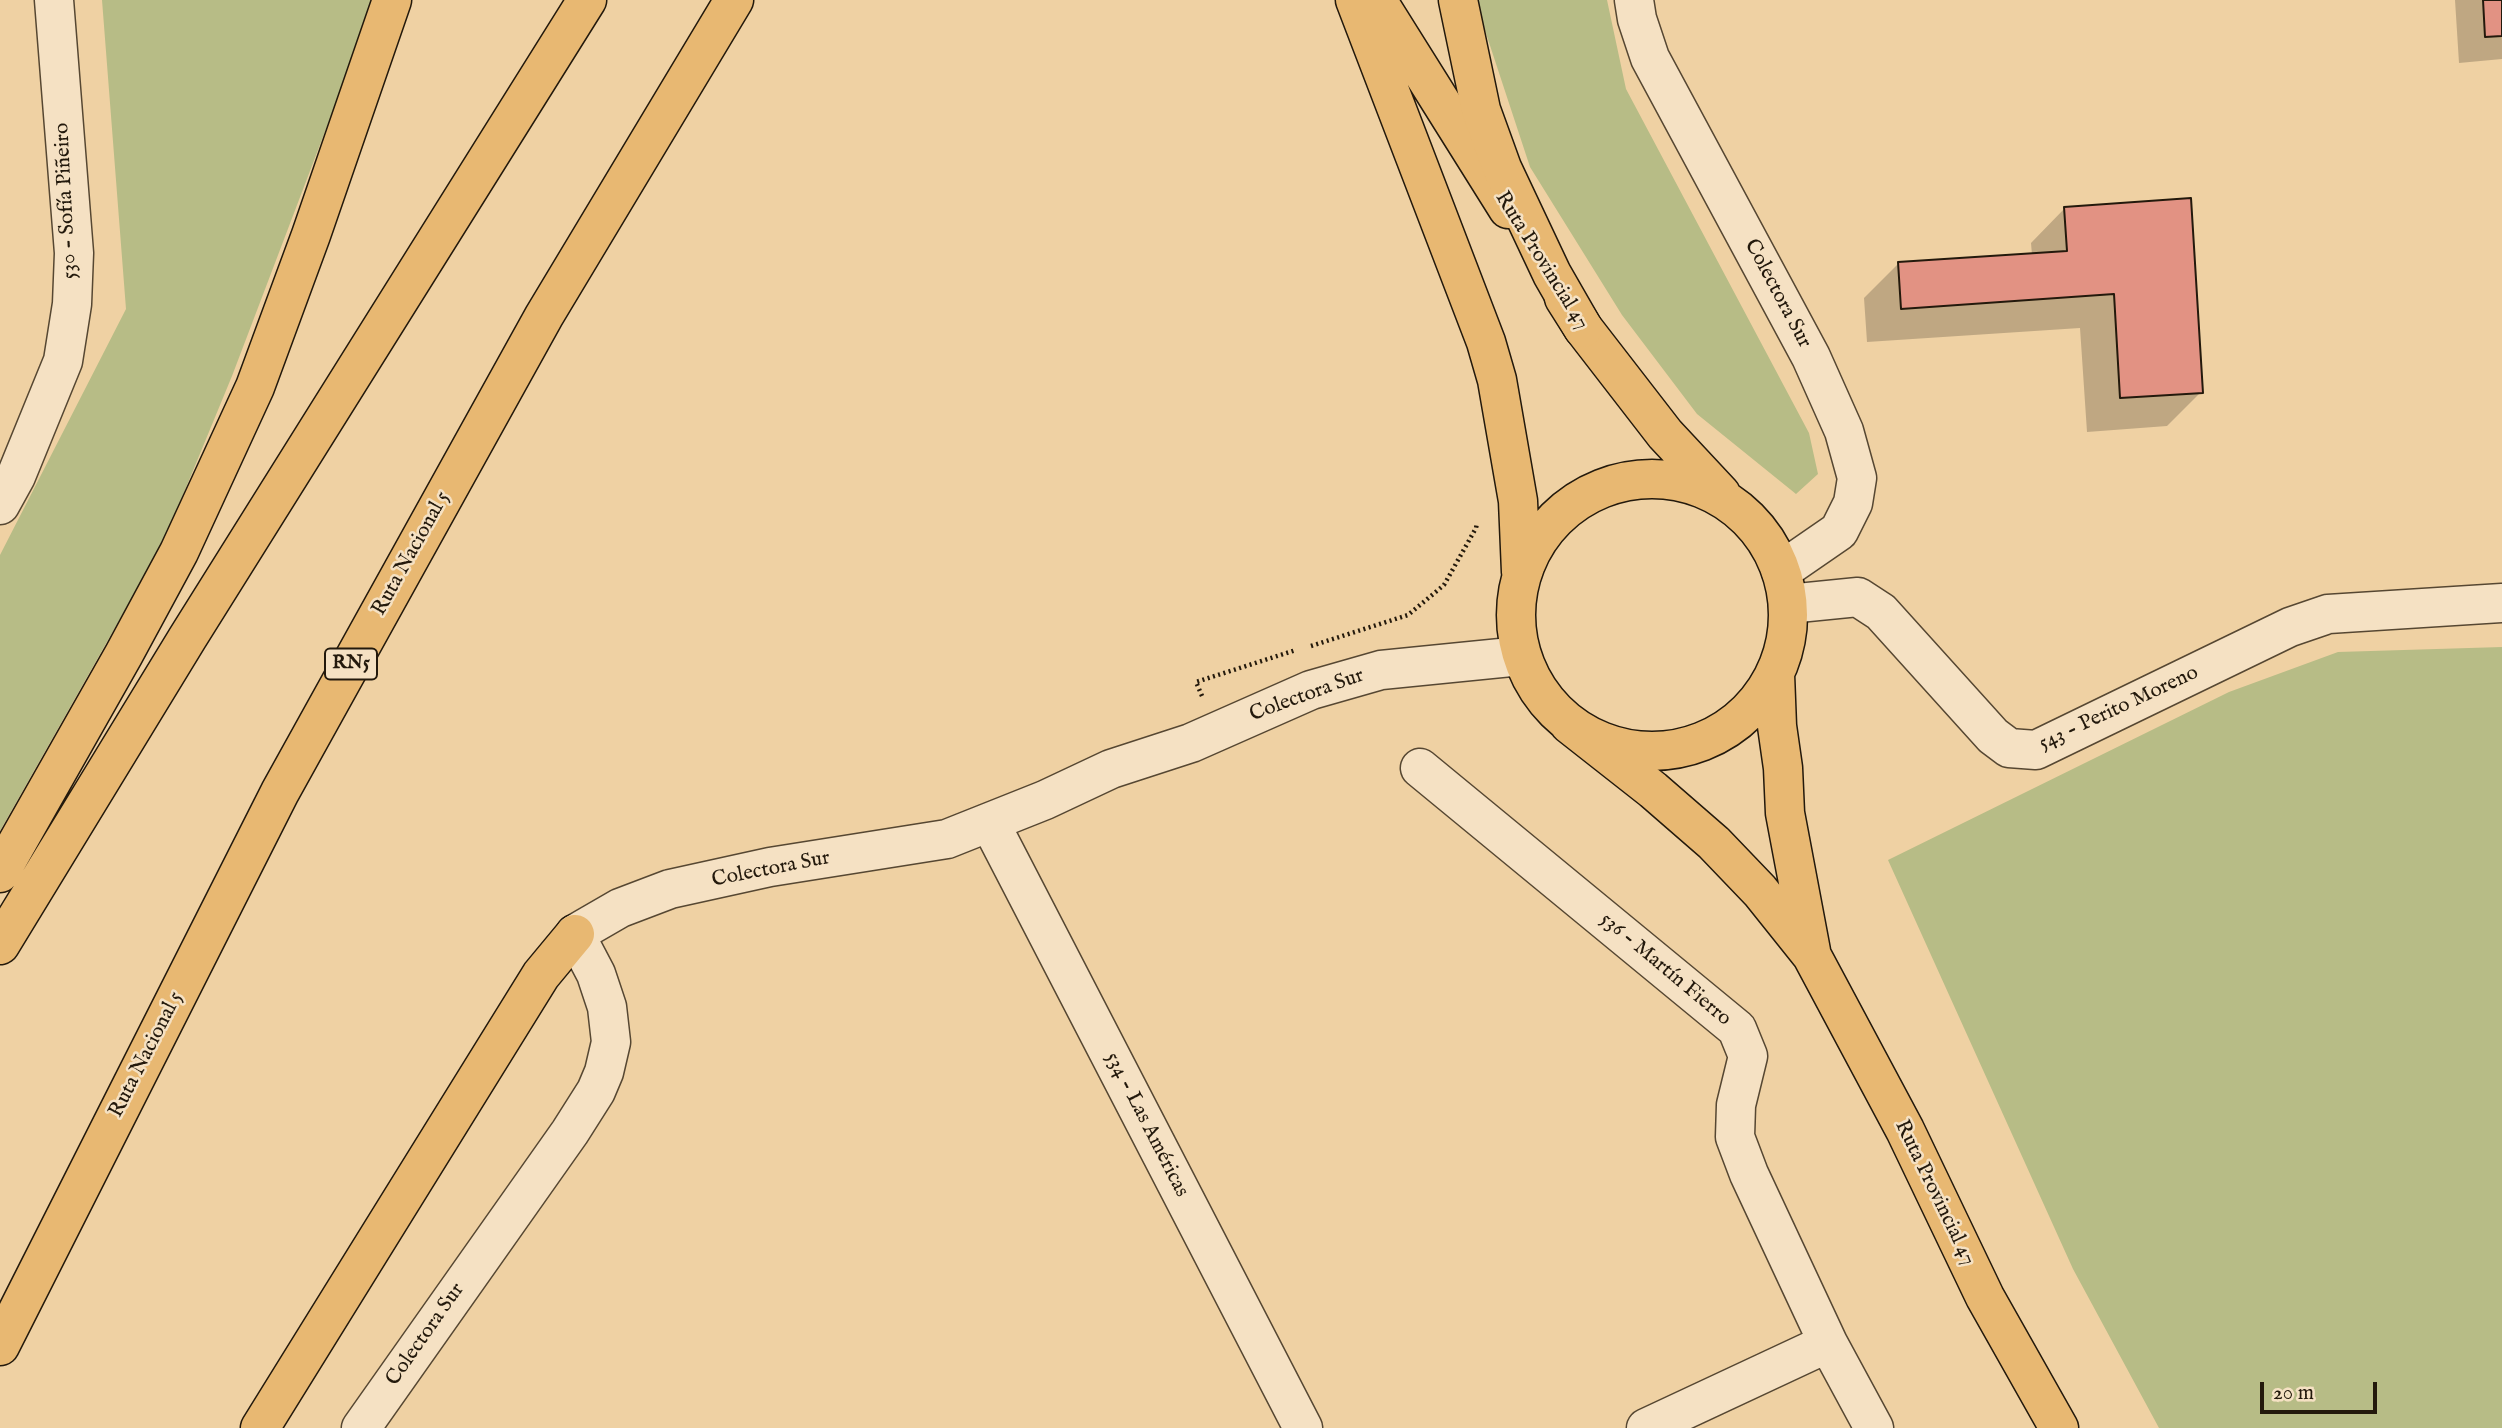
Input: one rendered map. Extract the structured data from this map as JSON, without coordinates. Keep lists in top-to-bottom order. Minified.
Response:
{"streets":{"main road":["Ruta Provincial 47","Ruta Nacional 5","RN5"],"street":["530 - Sofía Piñeiro","Colectora Sur","543 - Perito Moreno","536 - Martín Fierro","534 - Las Américas"]},"crossings":[["Colectora Sur","543 - Perito Moreno"],["Colectora Sur","534 - Las Américas"]],"scale_bar":"20 m"}
